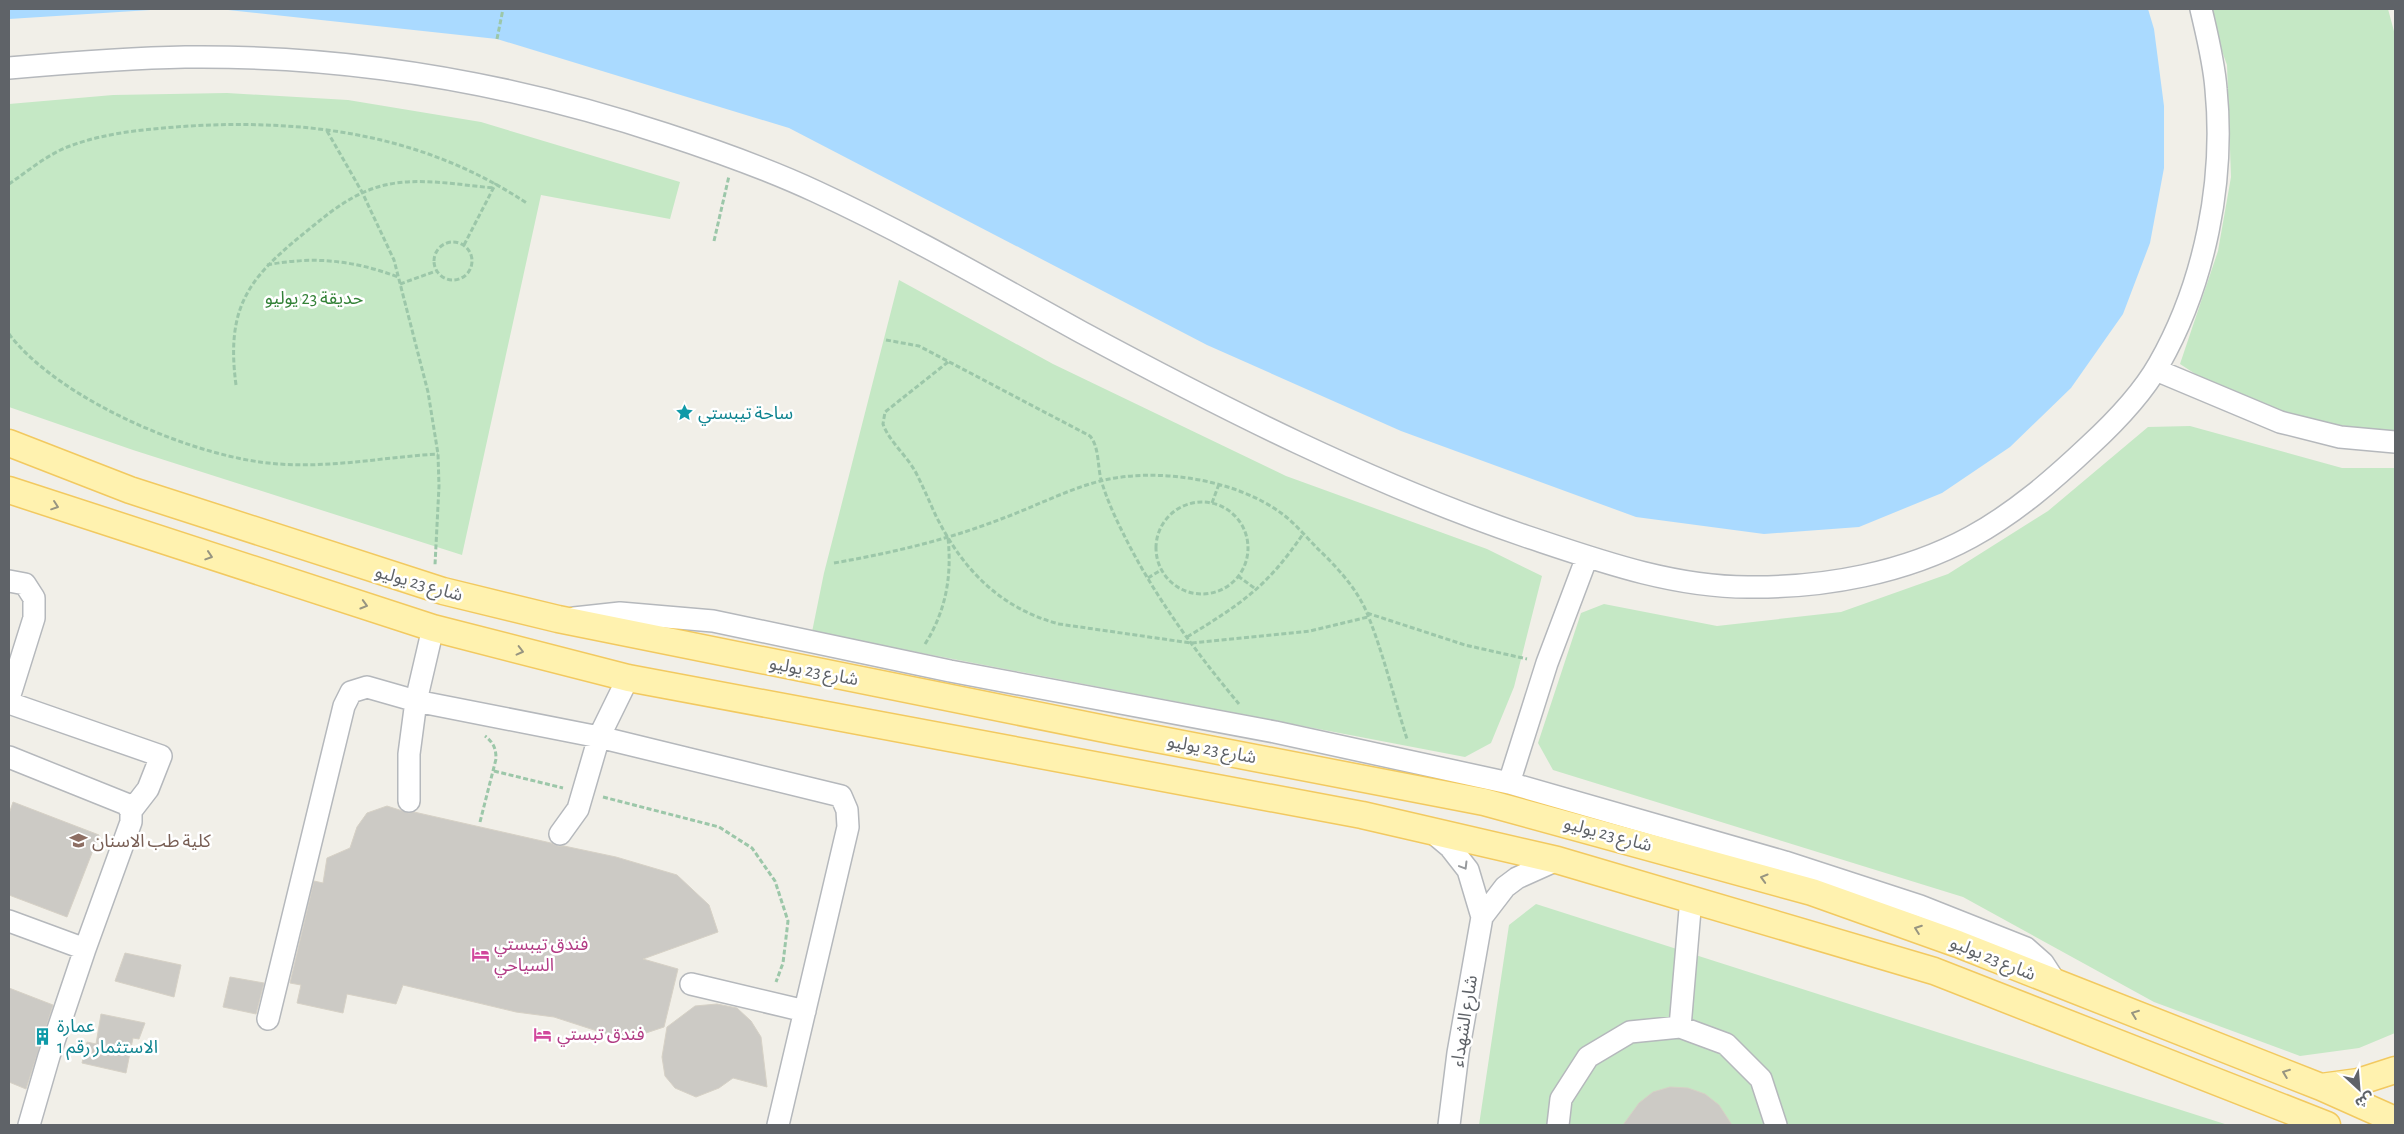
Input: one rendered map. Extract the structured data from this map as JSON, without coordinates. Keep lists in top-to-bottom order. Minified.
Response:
{"streets":{"main road":["شارع 23 يوليو"],"street":["شارع الشهداء"]},"crossings":[["شارع 23 يوليو","شارع الشهداء"]],"parks":["حديقة 23 يوليو"],"places":{"place":["ساحة تيبستي"],"school or university":["كلية طب الاسنان"],"hotel":["فندق تيبستي السياحي","فندق تبستي"],"building":["عمارة الاستثمار رقم 1"]},"north":"bottom right"}
